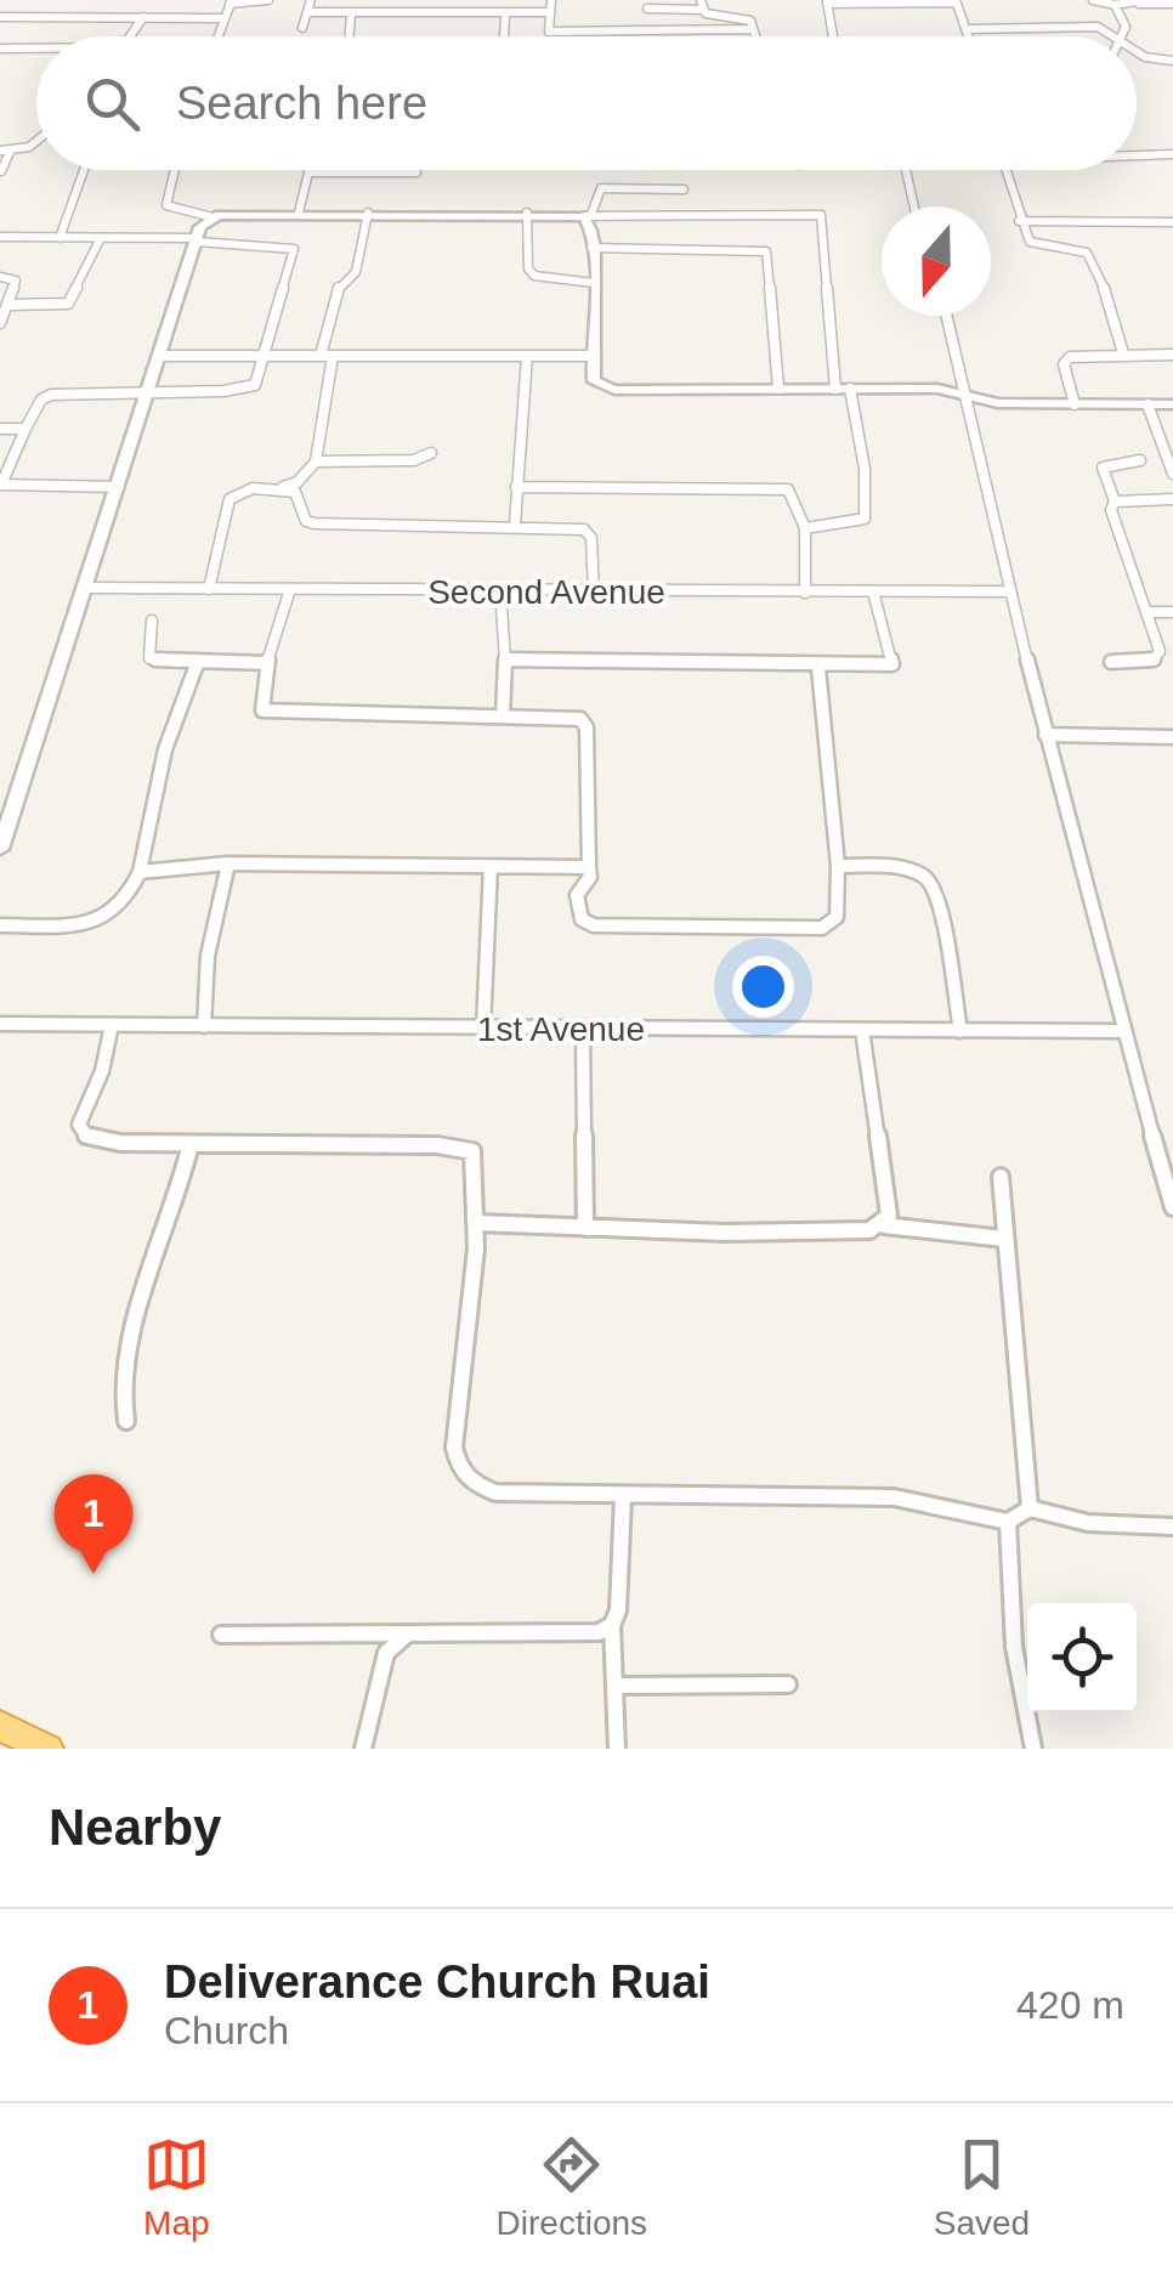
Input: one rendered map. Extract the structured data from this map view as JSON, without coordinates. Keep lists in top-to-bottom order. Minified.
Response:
{"streets":{"street":["Second Avenue","1st Avenue"]},"north":"bottom","page":{"search":"Search here","pins":"1","heading":"Nearby","list":[{"mark":"1","name":"Deliverance Church Ruai","note":"Church","value":"420 m"}],"nav":["Map","Directions","Saved"]}}
